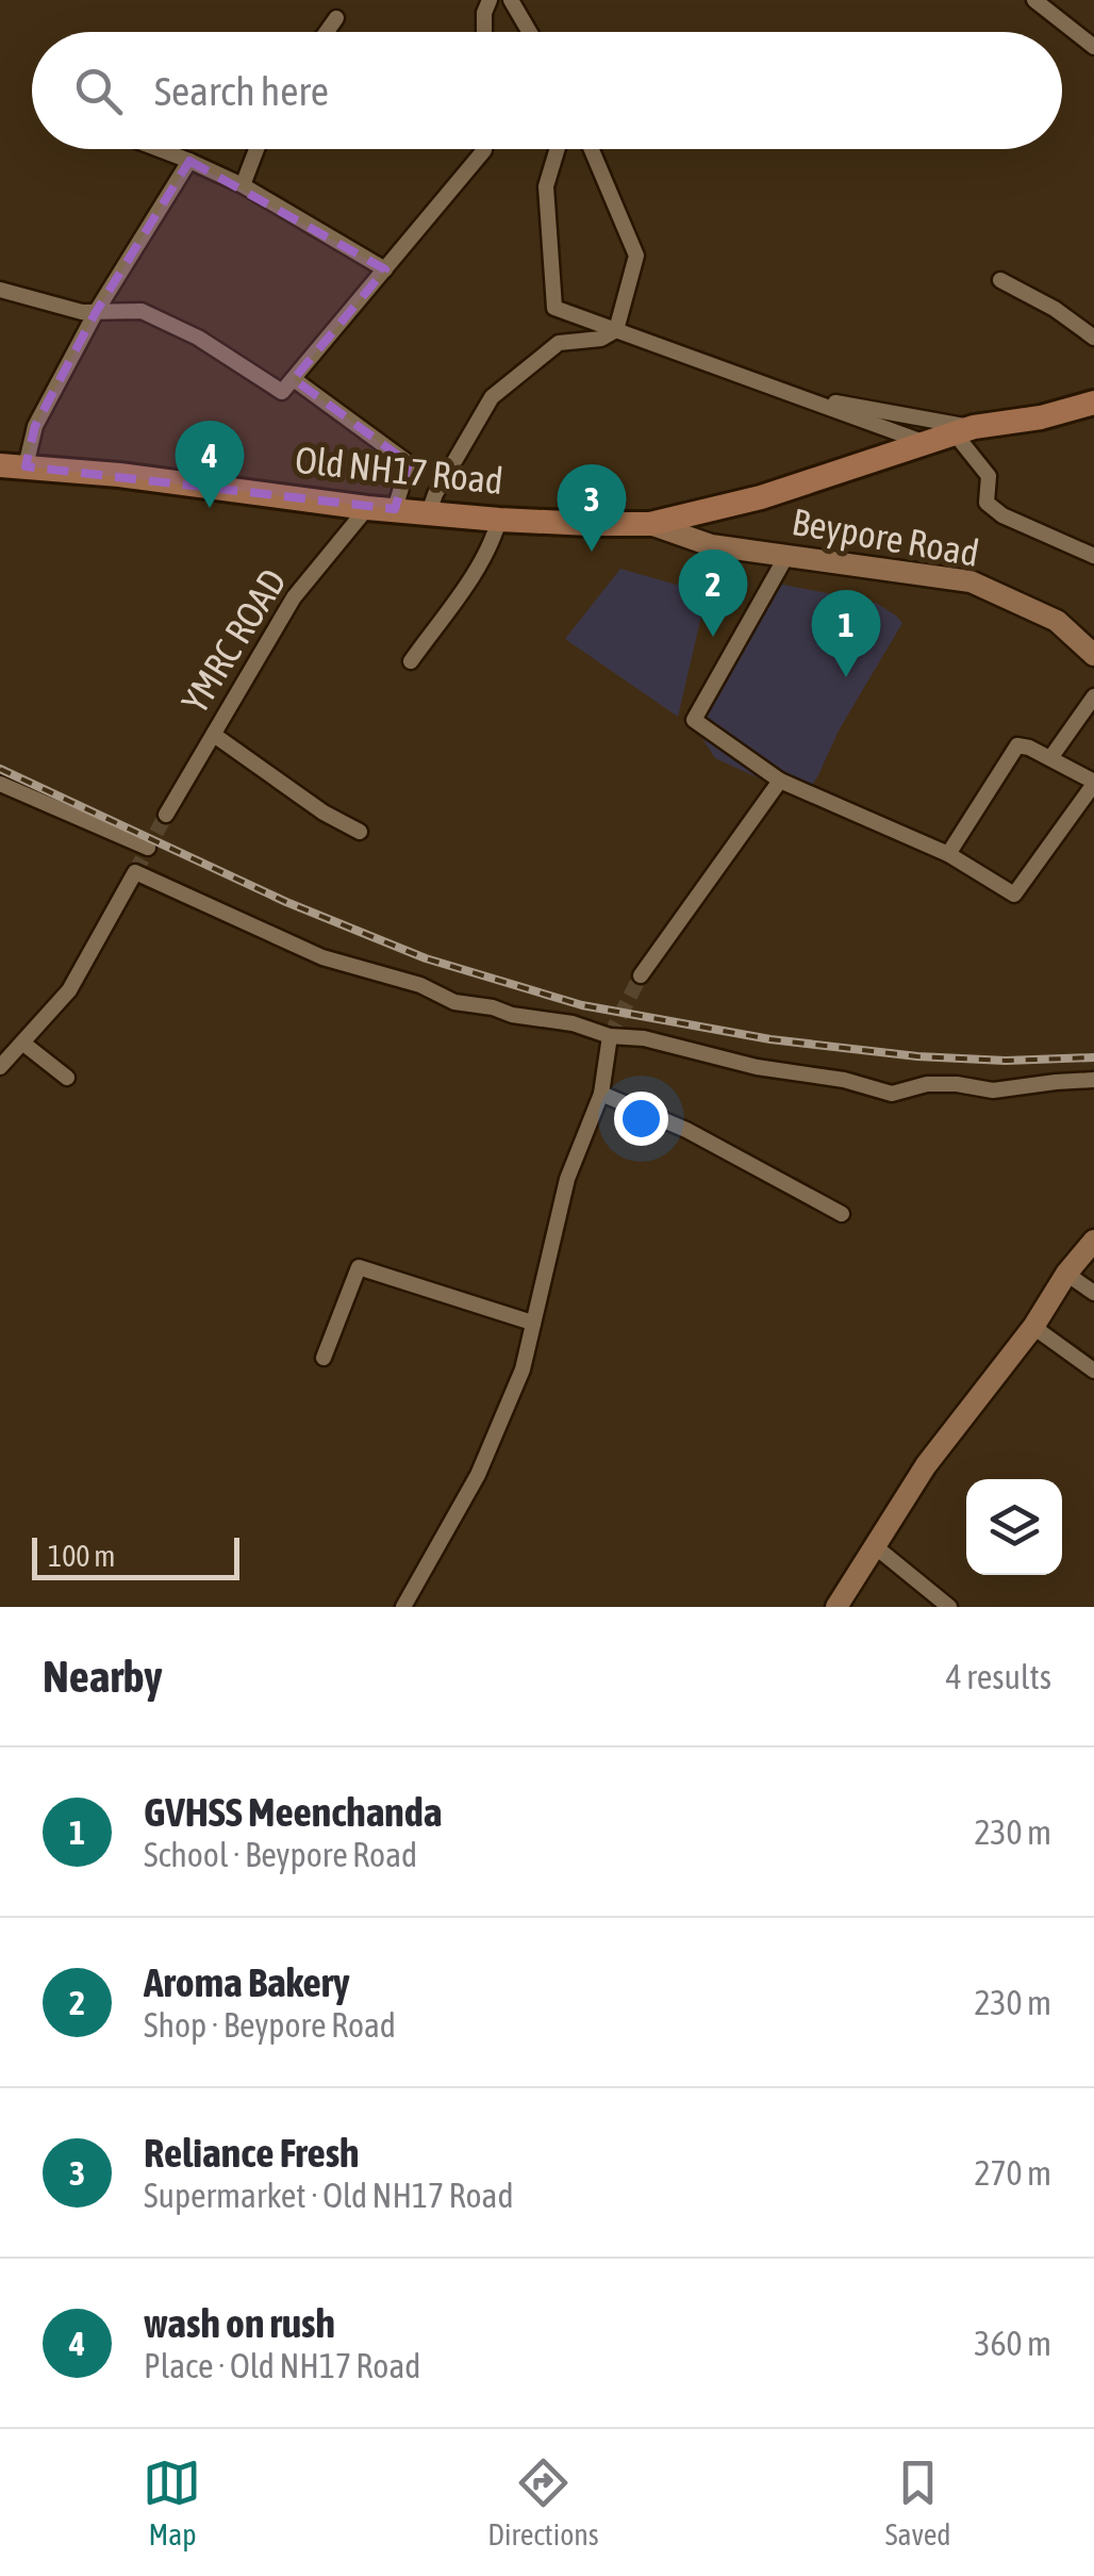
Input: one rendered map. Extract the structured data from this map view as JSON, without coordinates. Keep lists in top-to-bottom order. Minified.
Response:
{"streets":{"main road":["Old NH17 Road","Beypore Road"],"street":["YMRC ROAD"]},"crossings":[["Old NH17 Road","Beypore Road"],["Old NH17 Road","YMRC ROAD"]],"scale_bar":"100 m","page":{"search":"Search here","pins":["4","3","2","1"],"scale":"100 m","heading":["Nearby","4 results"],"list":[{"mark":"1","name":"GVHSS Meenchanda","note":"School · Beypore Road","value":"230 m"},{"mark":"2","name":"Aroma Bakery","note":"Shop · Beypore Road","value":"230 m"},{"mark":"3","name":"Reliance Fresh","note":"Supermarket · Old NH17 Road","value":"270 m"},{"mark":"4","name":"wash on rush","note":"Place · Old NH17 Road","value":"360 m"}],"nav":["Map","Directions","Saved"]}}
